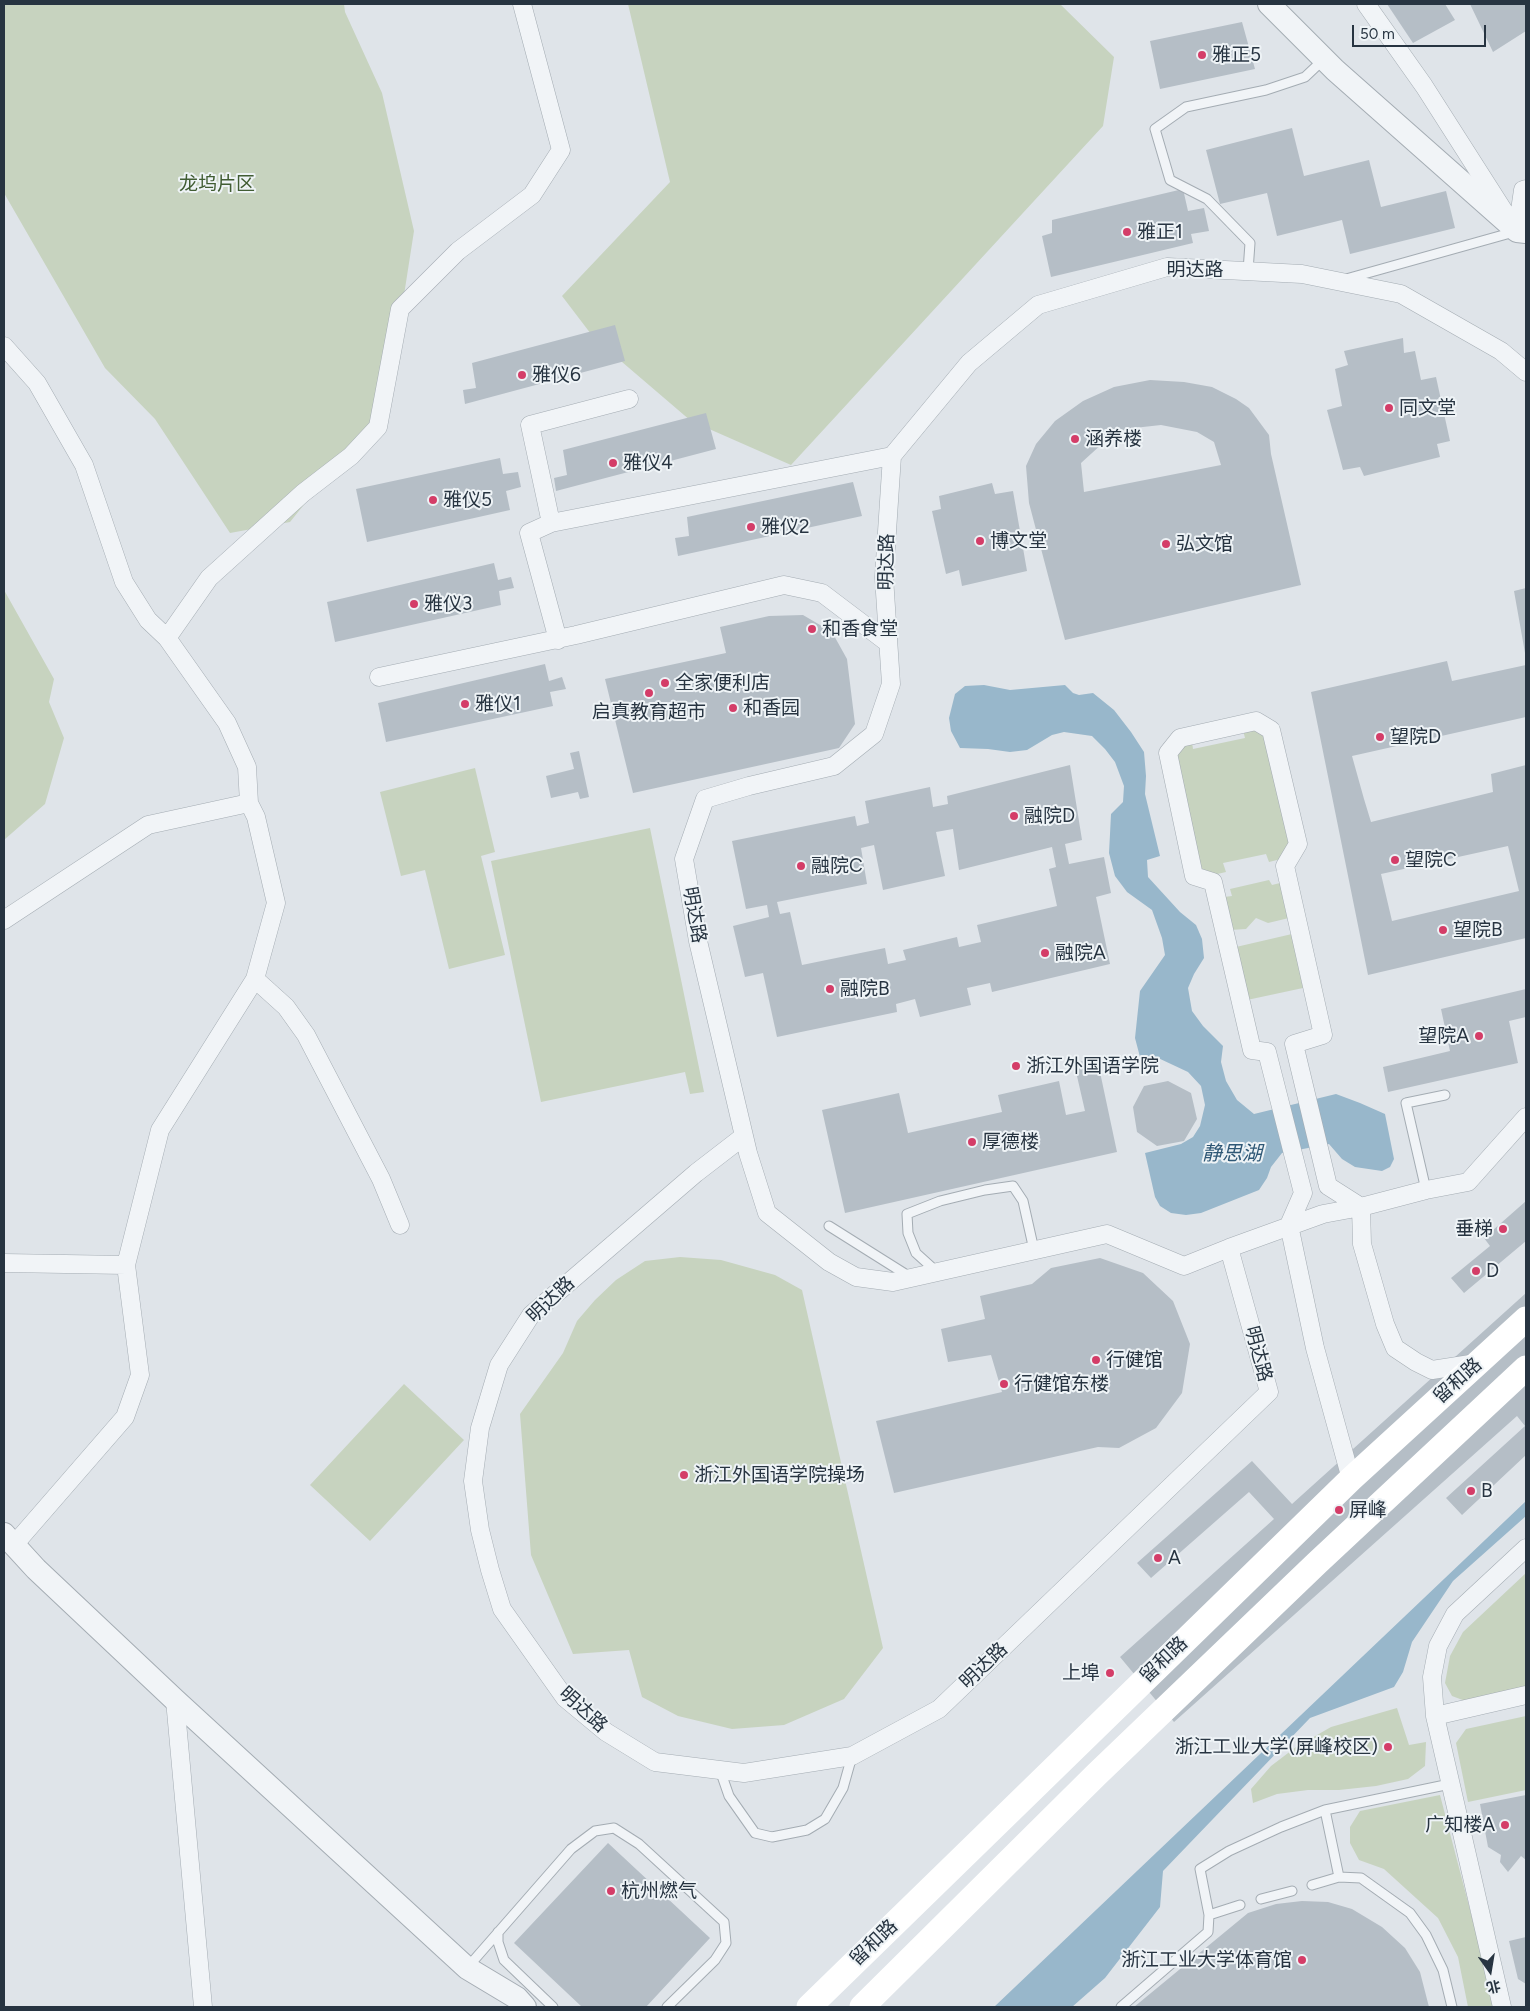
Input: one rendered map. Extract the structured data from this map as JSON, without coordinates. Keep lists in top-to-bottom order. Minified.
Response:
{"streets":{"main road":["留和路"],"street":["明达路"]},"water":["静思湖"],"parks":["龙坞片区"],"places":["雅正5","雅正1","雅仪6","同文堂","涵养楼","雅仪4","雅仪5","雅仪2","博文堂","弘文馆","雅仪3","和香食堂","全家便利店","启真教育超市","雅仪1","和香园","望院D","融院D","望院C","融院C","望院B","融院A","融院B","望院A","浙江外国语学院","厚德楼","垂梯","D","行健馆","行健馆东楼","浙江外国语学院操场","B","屏峰","A","上埠","浙江工业大学(屏峰校区)","广知楼A","杭州燃气","浙江工业大学体育馆"],"scale_bar":"50 m","north":"bottom"}
